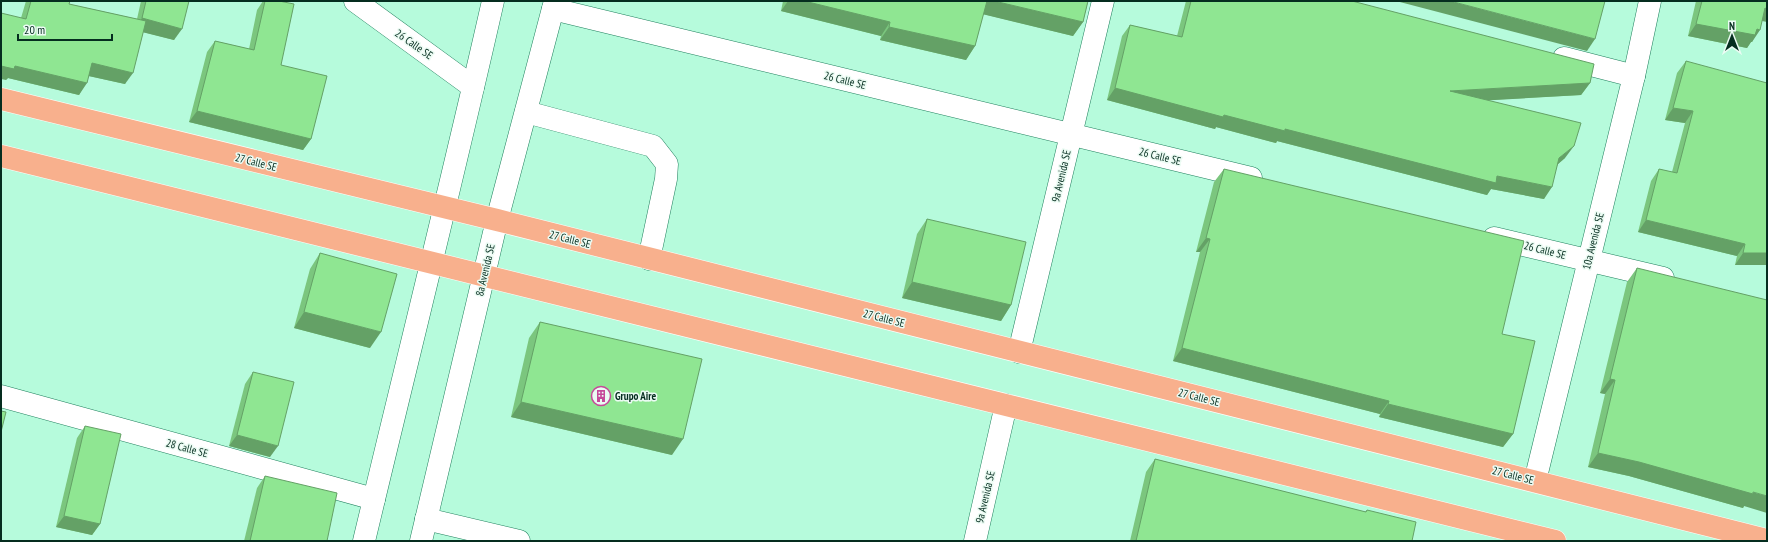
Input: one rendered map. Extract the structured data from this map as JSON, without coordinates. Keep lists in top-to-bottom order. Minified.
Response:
{"streets":{"main road":["27 Calle SE"],"street":["26 Calle SE","9a Avenida SE","10a Avenida SE","8a Avenida SE","28 Calle SE"]},"crossings":[["26 Calle SE","9a Avenida SE"],["26 Calle SE","10a Avenida SE"],["26 Calle SE","8a Avenida SE"],["27 Calle SE","9a Avenida SE"],["27 Calle SE","10a Avenida SE"],["27 Calle SE","8a Avenida SE"]],"places":{"building":["Grupo Aire"]},"scale_bar":"20 m","north":"top"}
